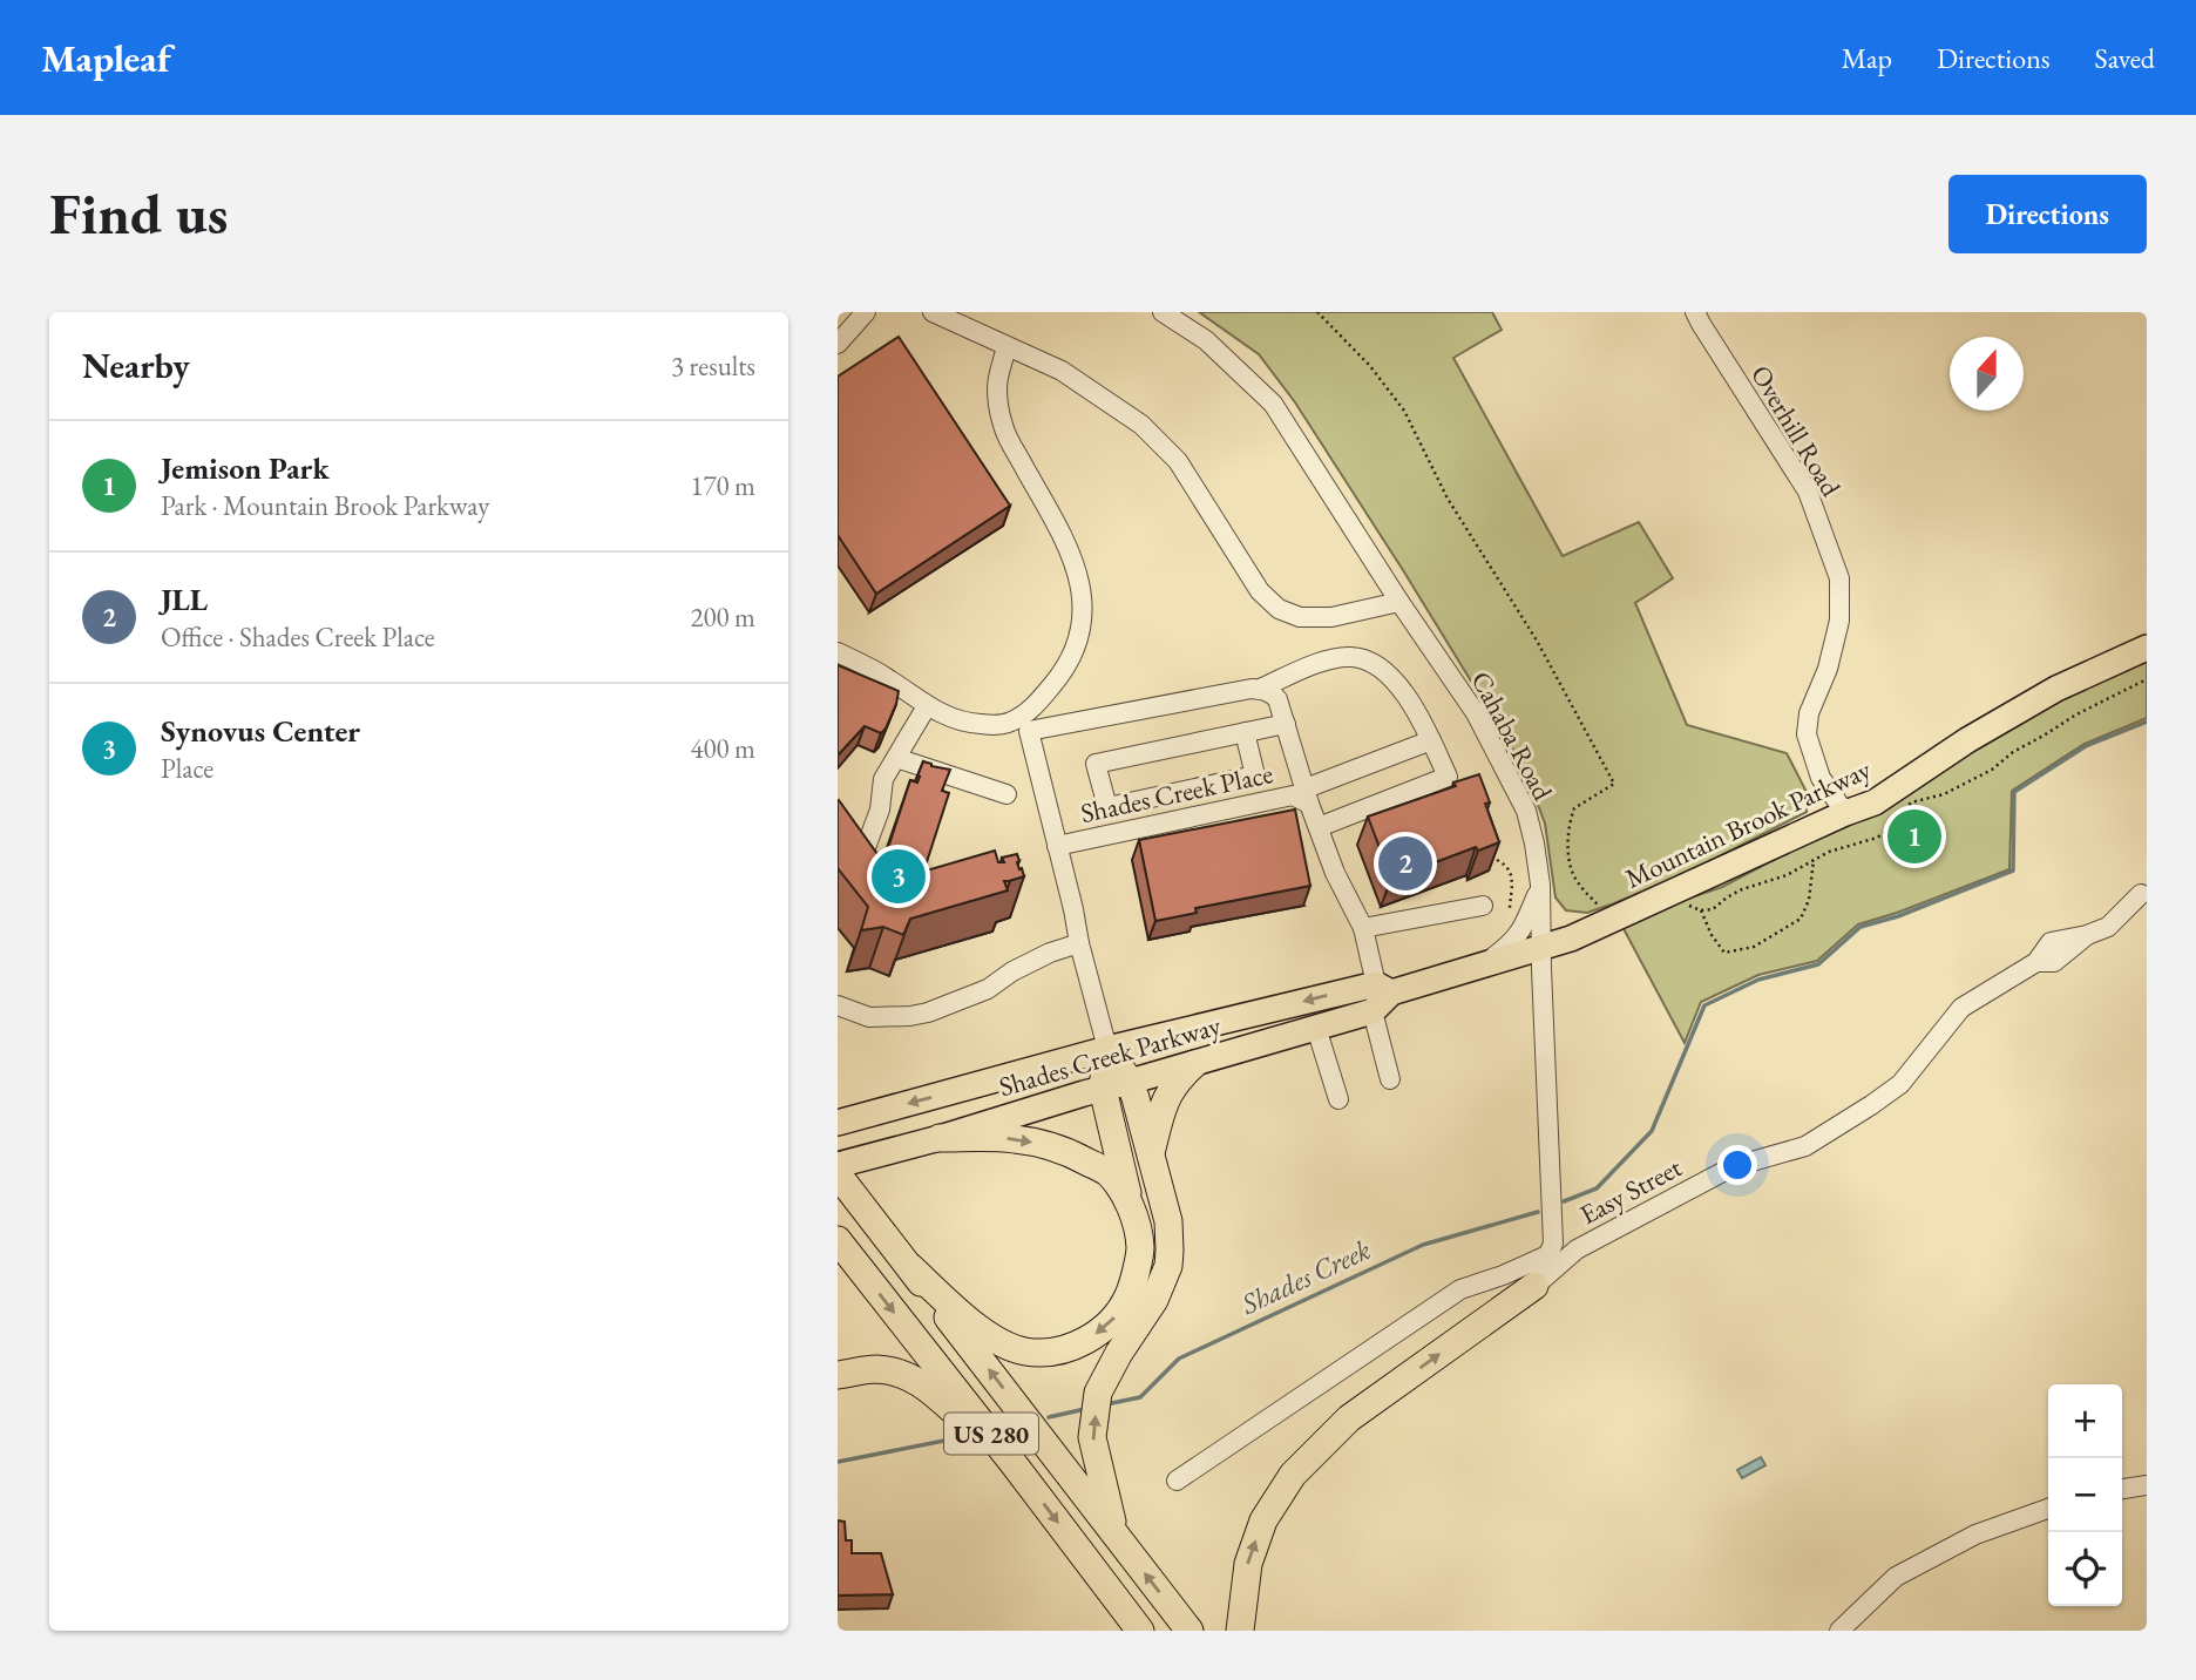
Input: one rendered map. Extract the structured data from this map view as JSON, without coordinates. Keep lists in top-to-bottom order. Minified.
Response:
{"streets":{"highway":["US 280"],"main road":["Mountain Brook Parkway","Shades Creek Parkway"],"street":["Overhill Road","Cahaba Road","Shades Creek Place","Easy Street"]},"crossings":[["Overhill Road","Mountain Brook Parkway"],["Cahaba Road","Mountain Brook Parkway"],["Cahaba Road","Shades Creek Parkway"],["Cahaba Road","Easy Street"],["Shades Creek Place","Shades Creek Parkway"],["Mountain Brook Parkway","Shades Creek Parkway"]],"water":["Shades Creek"],"north":"top","page":{"header":"Mapleaf","nav":["Map","Directions","Saved"],"buttons":"Directions","title":"Find us","heading":["Nearby","3 results"],"list":[{"mark":"1","name":"Jemison Park","note":"Park · Mountain Brook Parkway","value":"170 m"},{"mark":"2","name":"JLL","note":"Office · Shades Creek Place","value":"200 m"},{"mark":"3","name":"Synovus Center","note":"Place","value":"400 m"}],"pins":["1","2","3"],"map_buttons":["+","−"]}}
